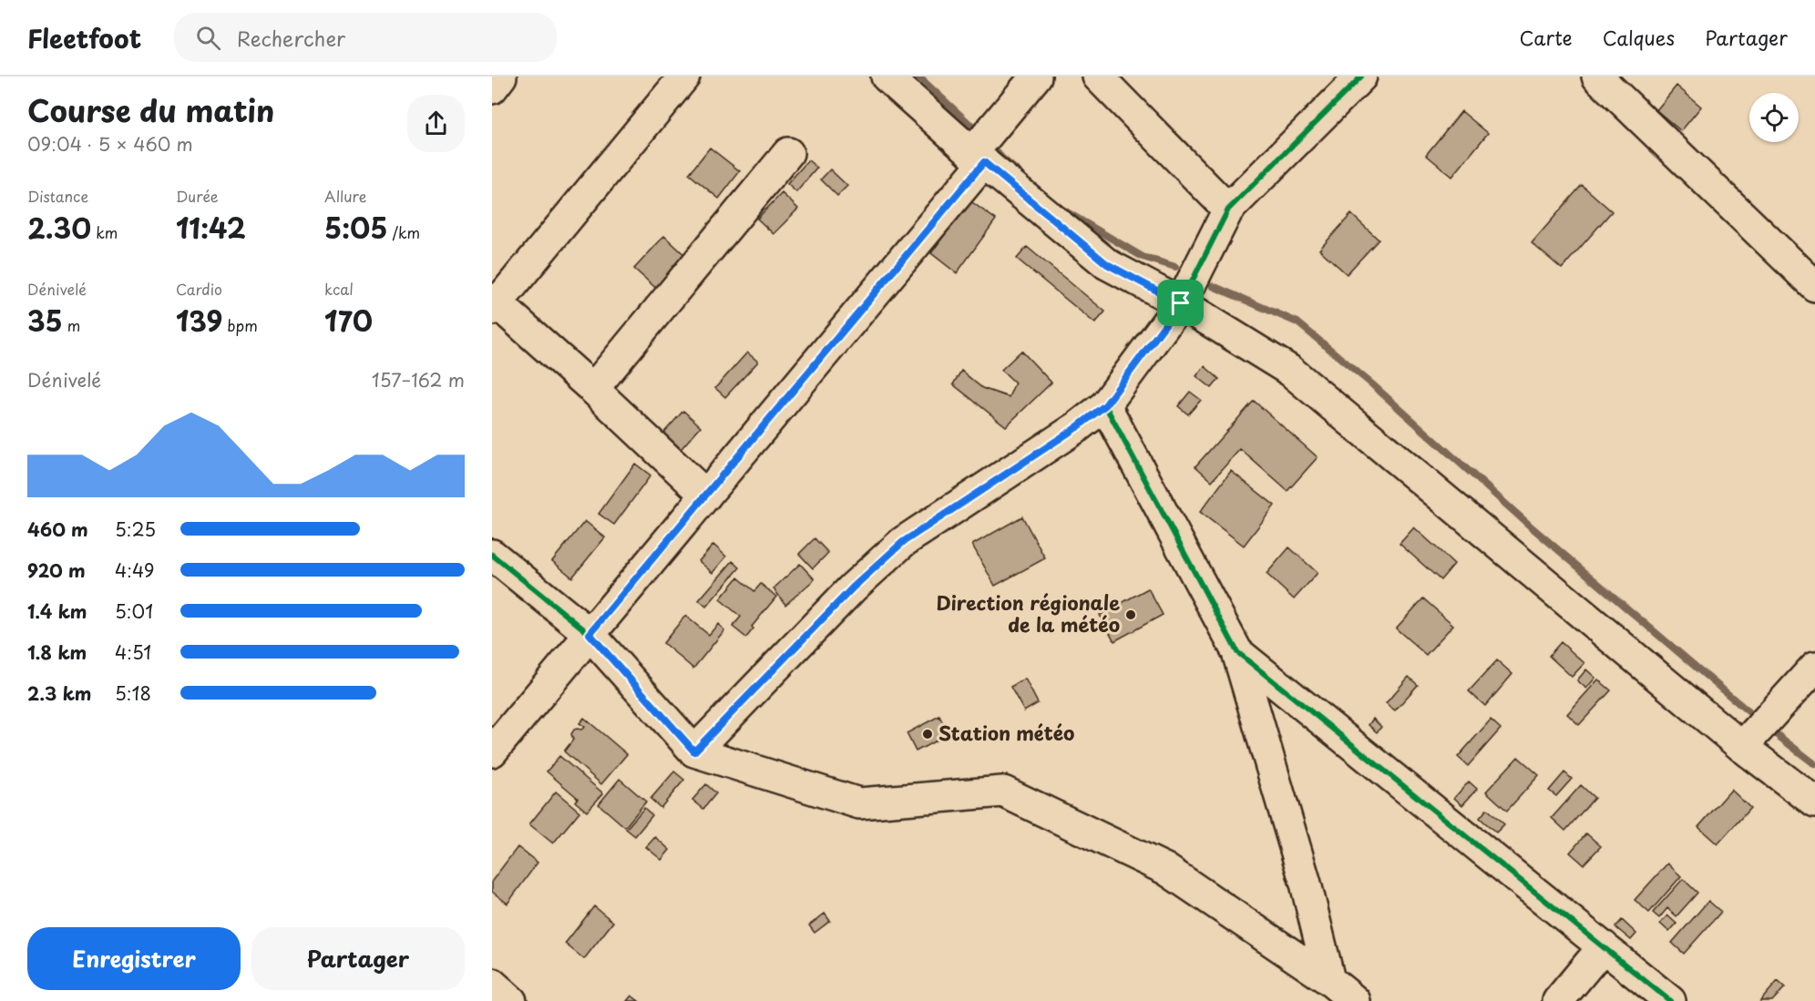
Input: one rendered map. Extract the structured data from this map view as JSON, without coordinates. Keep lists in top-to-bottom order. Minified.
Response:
{"places":["Direction régionale de la météo","Station météo"],"page":{"header":"Fleetfoot","search":"Rechercher","nav":["Carte","Calques","Partager"],"heading":["Course du matin","09:04 · 5 × 460 m"],"stats":[["Distance","2.30 km"],["Durée","11:42"],["Allure","5:05 /km"],["Dénivelé","35 m"],["Cardio","139 bpm"],["kcal","170"]],"chart":["Dénivelé","157–162 m"],"list":[{"name":"460 m","note":"5:25"},{"name":"920 m","note":"4:49"},{"name":"1.4 km","note":"5:01"},{"name":"1.8 km","note":"4:51"},{"name":"2.3 km","note":"5:18"}],"buttons":["Enregistrer","Partager"]}}
